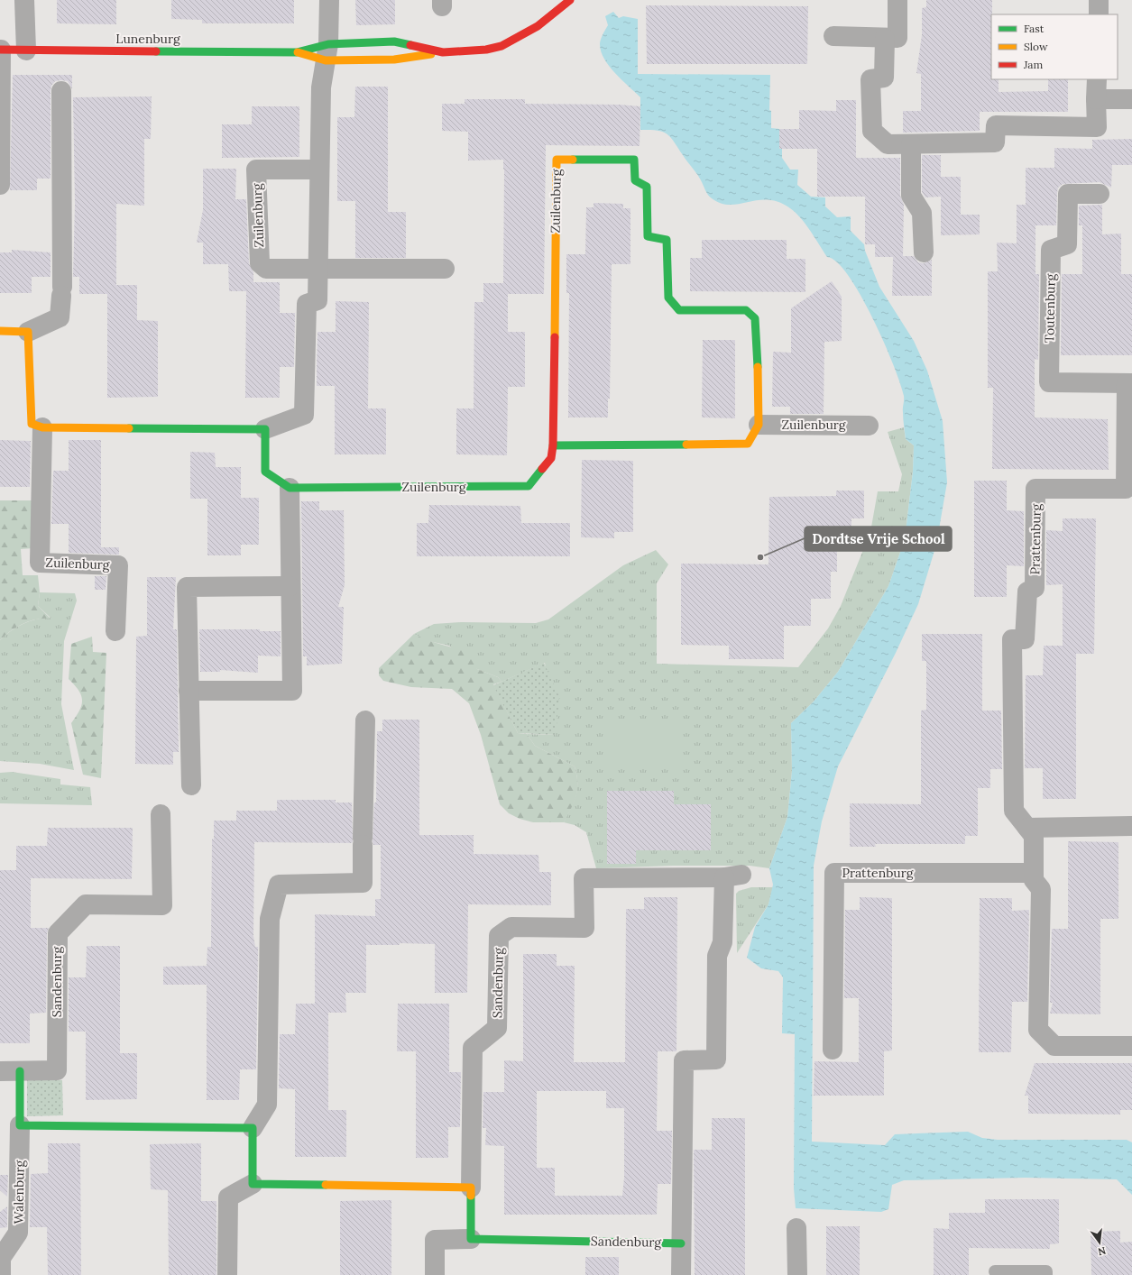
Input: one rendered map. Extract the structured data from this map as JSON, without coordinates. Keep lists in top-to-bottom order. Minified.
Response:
{"streets":{"street":["Lunenburg","Zuilenburg","Toutenburg","Prattenburg","Sandenburg","Walenburg"]},"crossings":[["Toutenburg","Prattenburg"]],"places":["Dordtse Vrije School"],"legend":["Fast","Slow","Jam"],"north":"bottom"}
